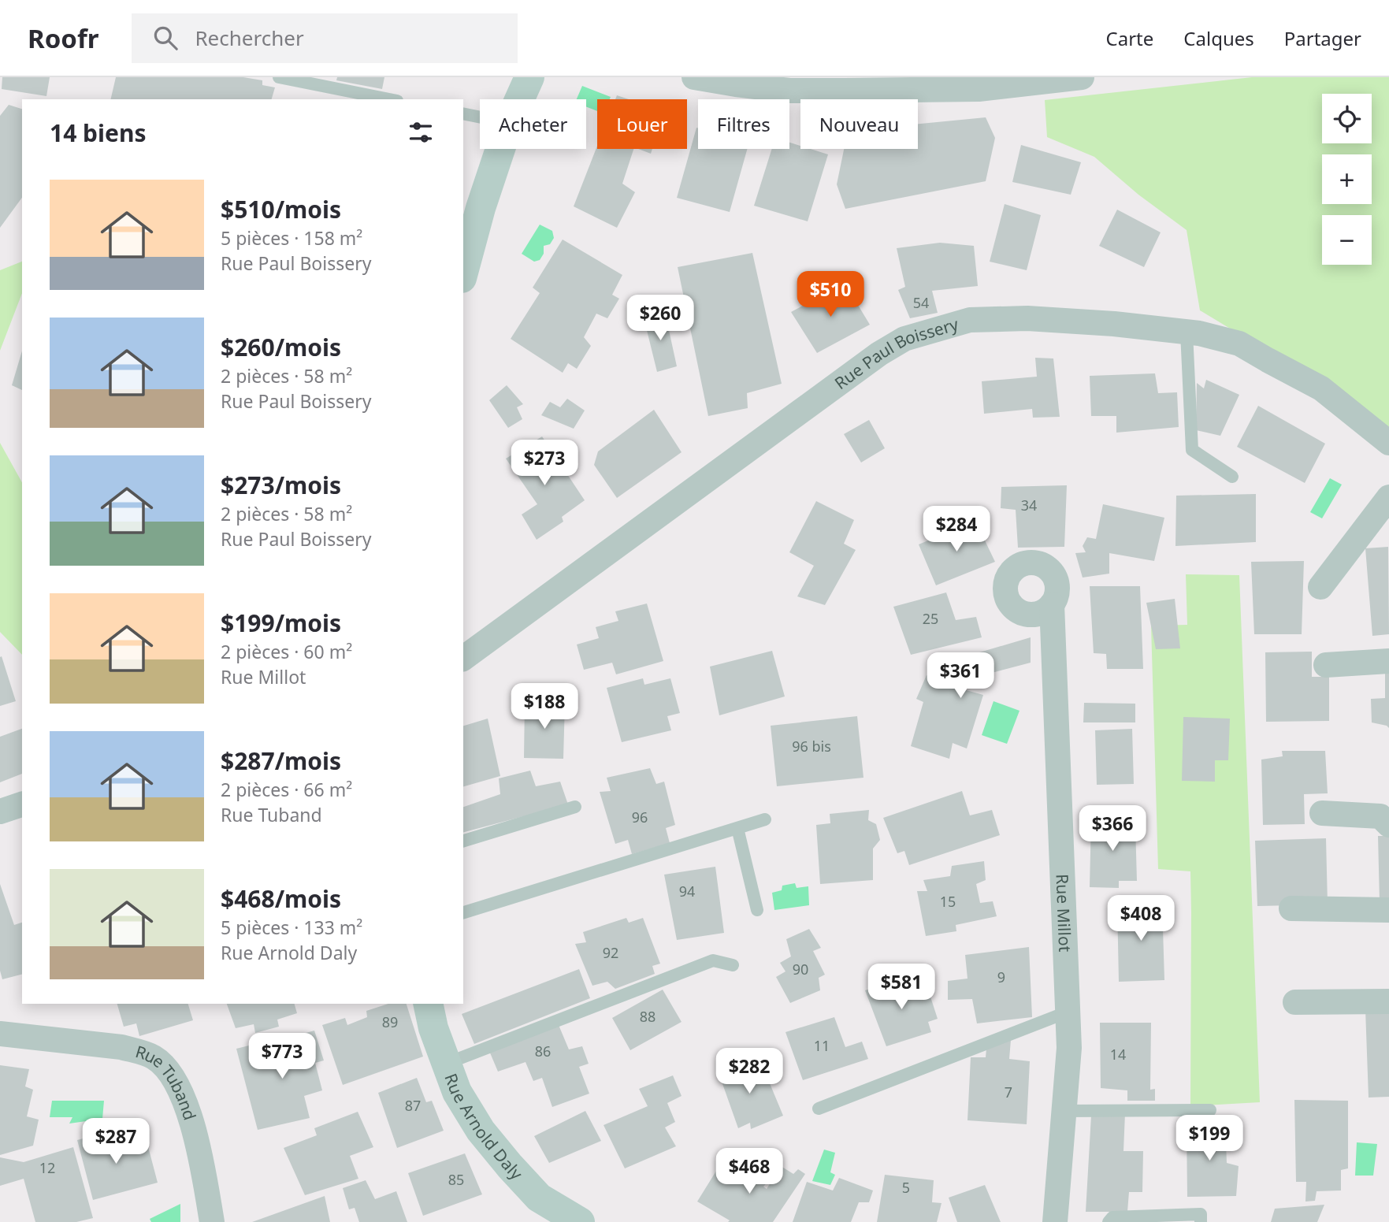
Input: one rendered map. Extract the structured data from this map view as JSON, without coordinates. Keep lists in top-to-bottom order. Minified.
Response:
{"streets":{"street":["Rue Paul Boissery","Rue Millot","Rue Tuband","Rue Arnold Daly"]},"house_numbers":["54","34","25","96 bis","96","94","15","92","90","9","88","89","11","86","14","7","87","12","85","5"],"page":{"header":"Roofr","search":"Rechercher","nav":["Carte","Calques","Partager"],"map_buttons":["+","−"],"chip":["Acheter","Louer","Filtres","Nouveau"],"heading":"14 biens","list":[{"name":"$510/mois","note":"5 pièces · 158 m² · Rue Paul Boissery"},{"name":"$260/mois","note":"2 pièces · 58 m² · Rue Paul Boissery"},{"name":"$273/mois","note":"2 pièces · 58 m² · Rue Paul Boissery"},{"name":"$199/mois","note":"2 pièces · 60 m² · Rue Millot"},{"name":"$287/mois","note":"2 pièces · 66 m² · Rue Tuband"},{"name":"$468/mois","note":"5 pièces · 133 m² · Rue Arnold Daly"}],"price":["$510","$260","$273","$284","$361","$188","$366","$408","$581","$773","$282","$199","$287","$468"]}}
